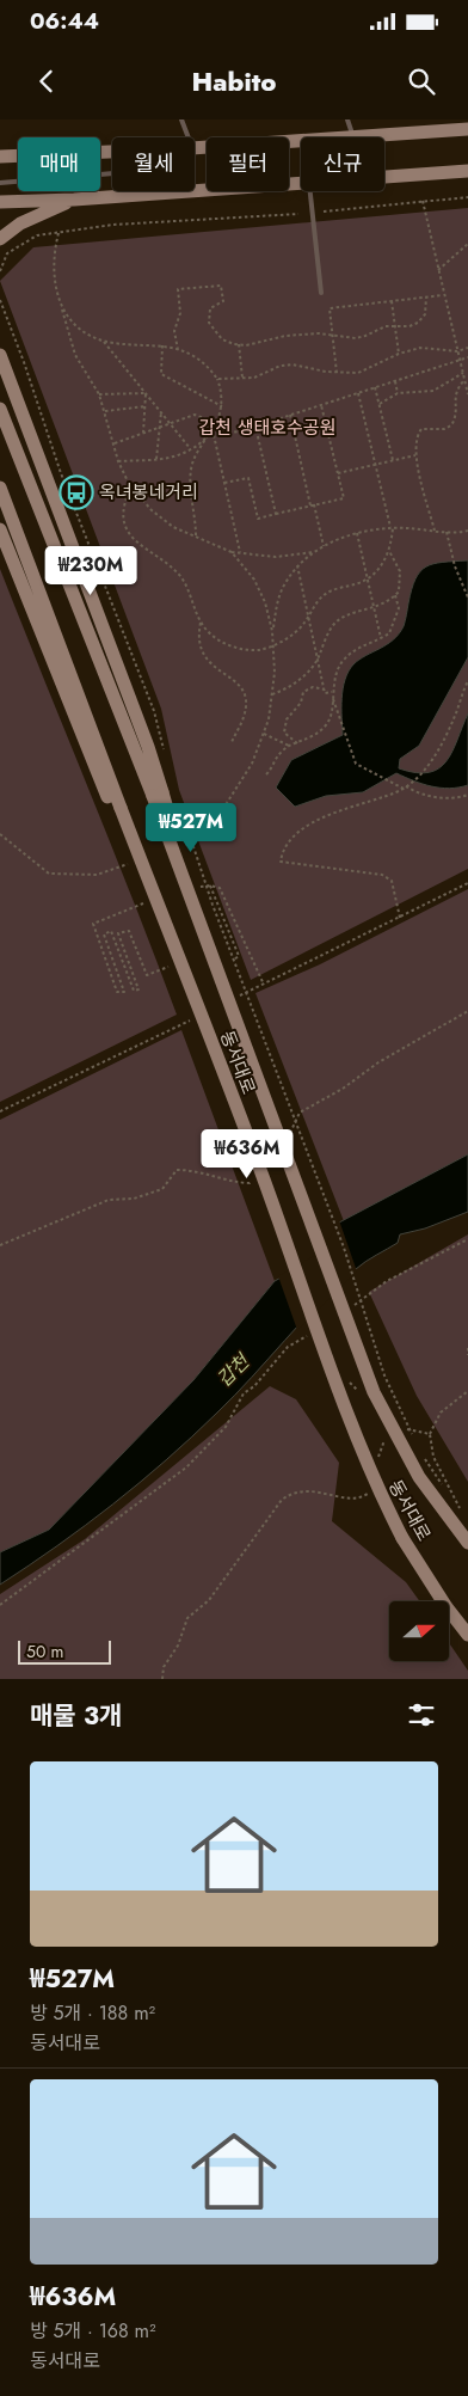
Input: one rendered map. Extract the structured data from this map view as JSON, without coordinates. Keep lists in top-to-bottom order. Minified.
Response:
{"streets":{"street":["동서대로"]},"water":["갑천"],"parks":["갑천 생태호수공원"],"places":{"bus stop":["옥녀봉네거리"]},"scale_bar":"50 m","north":"right","page":{"status":"06:44","header":"Habito","chip":["매매","월세","필터","신규"],"price":["₩230M","₩527M","₩636M"],"scale":"50 m","heading":"매물 3개","list":[{"name":"₩527M","note":"방 5개 · 188 m² · 동서대로"},{"name":"₩636M","note":"방 5개 · 168 m² · 동서대로"}]}}
